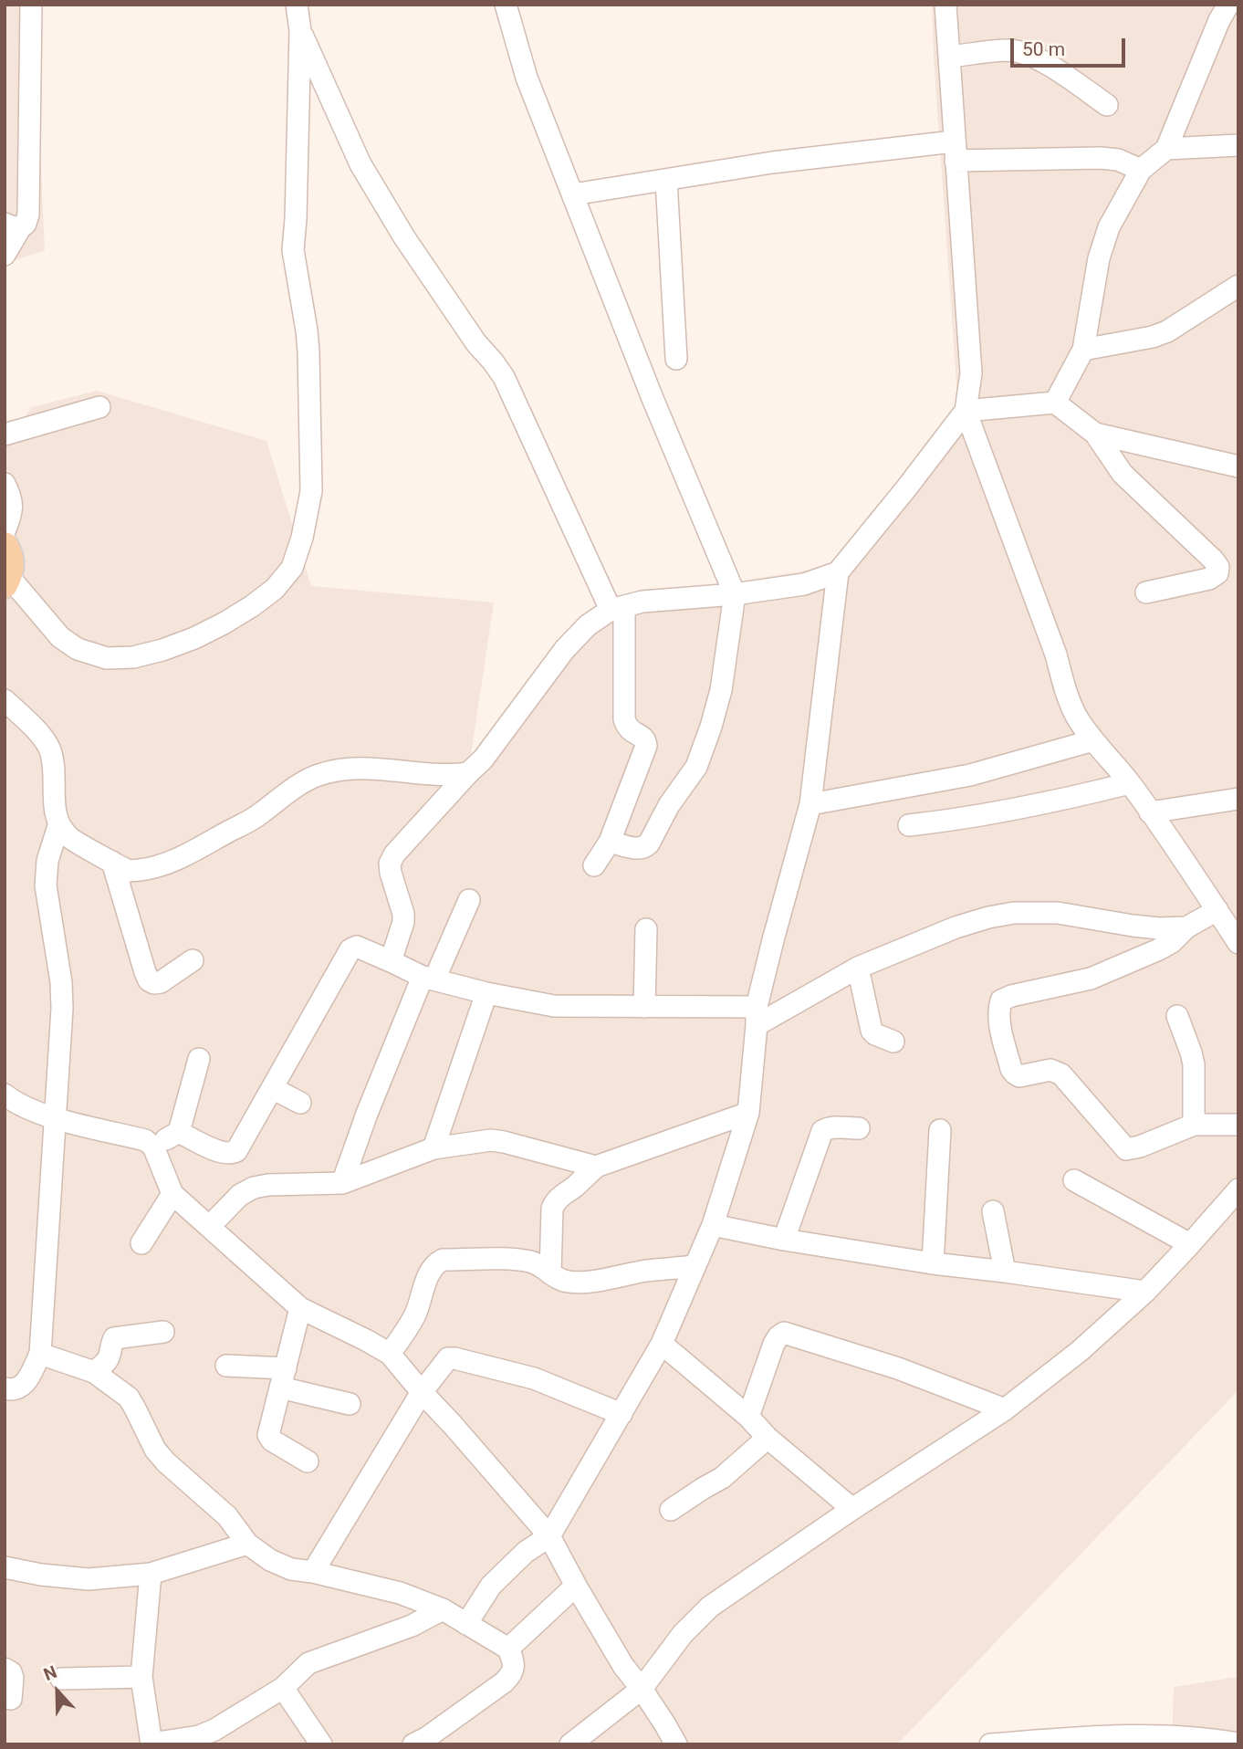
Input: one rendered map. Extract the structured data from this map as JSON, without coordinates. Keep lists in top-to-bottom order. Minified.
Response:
{"scale_bar":"50 m","north":"top"}
